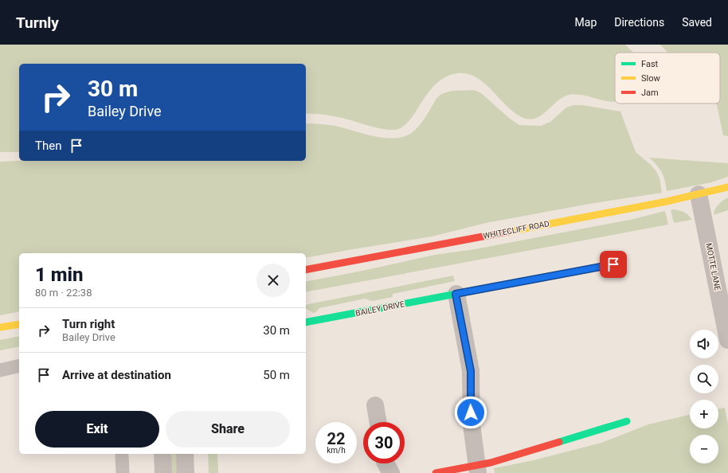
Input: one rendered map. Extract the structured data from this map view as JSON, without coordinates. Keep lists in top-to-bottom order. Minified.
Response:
{"streets":{"street":["WHITECLIFF ROAD","MOTTE LANE","BAILEY DRIVE"]},"crossings":[["WHITECLIFF ROAD","MOTTE LANE"]],"legend":["Fast","Slow","Jam"],"page":{"header":"Turnly","nav":["Map","Directions","Saved"],"turn":["30 m","Bailey Drive"],"then":"Then","heading":["1 min","80 m · 22:38"],"list":[{"name":"Turn right","note":"Bailey Drive","value":"30 m"},{"name":"Arrive at destination","value":"50 m"}],"map_buttons":["+","−"],"buttons":["Exit","Share"],"speed":"22 km/h","limit":"30"}}
